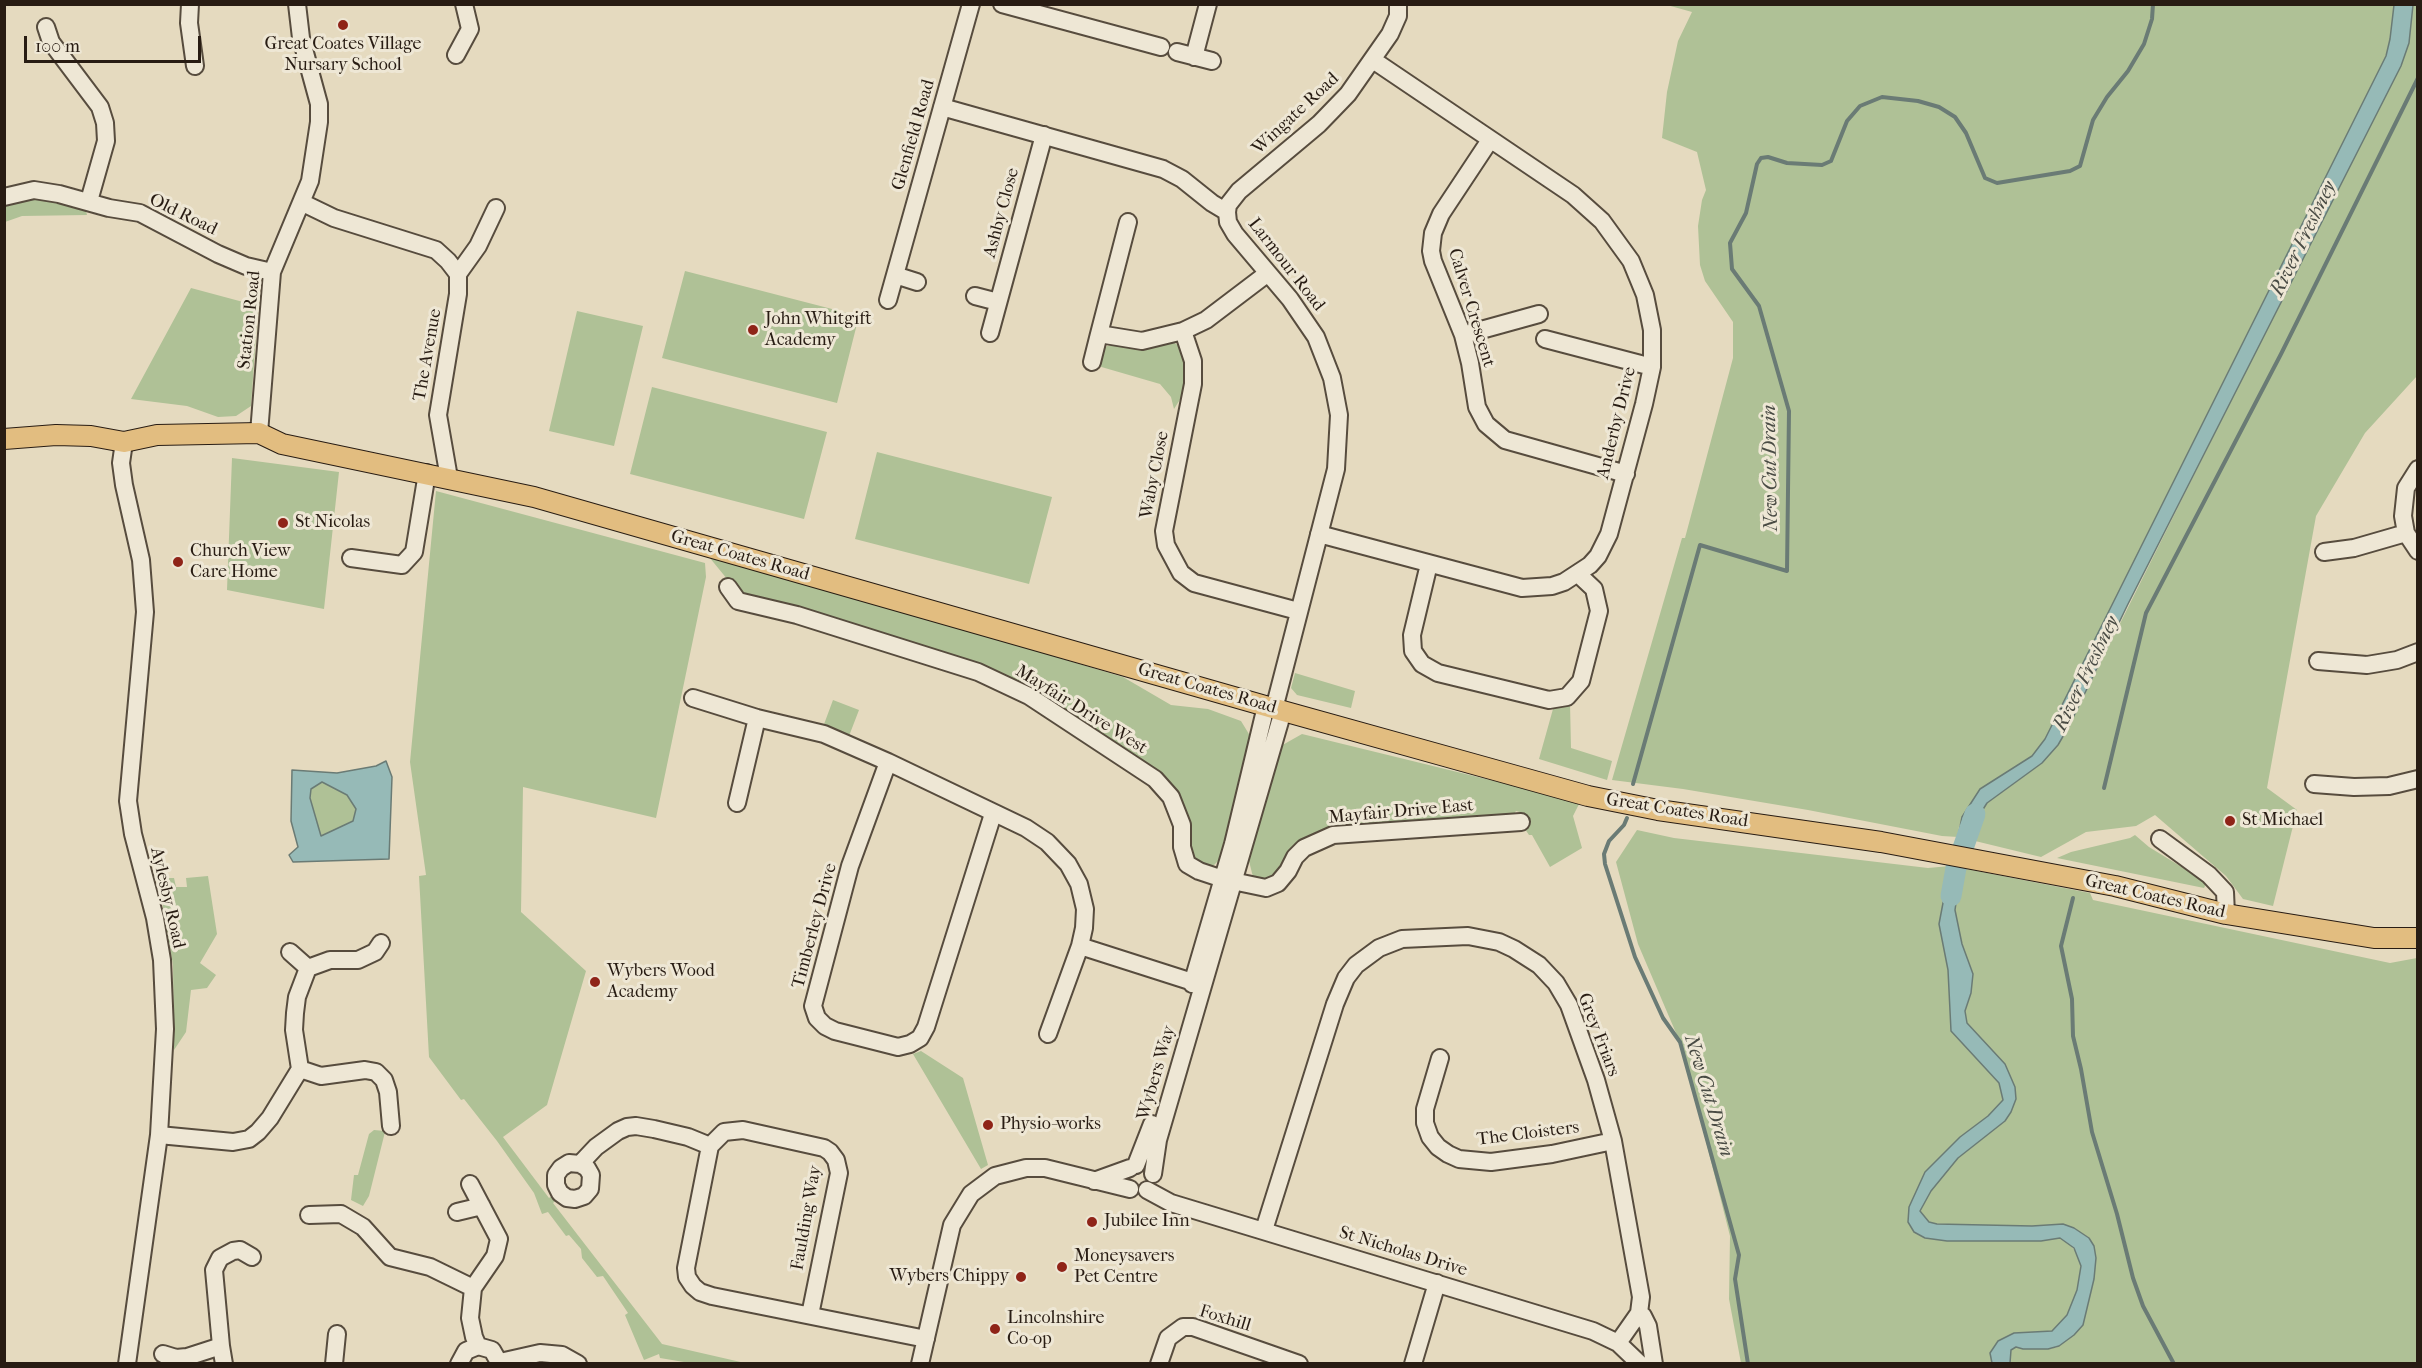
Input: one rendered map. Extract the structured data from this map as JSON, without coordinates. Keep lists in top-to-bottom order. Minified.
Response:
{"streets":{"main road":["Great Coates Road"],"street":["Wingate Road","Glenfield Road","Ashby Close","Old Road","Larmour Road","Calver Crescent","Station Road","The Avenue","Anderby Drive","Waby Close","Mayfair Drive West","Mayfair Drive East","Aylesby Road","Timberley Drive","Grey Friars","Wybers Way","The Cloisters","Faulding Way","St Nicholas Drive","Foxhill"]},"crossings":[["Wingate Road","Larmour Road"],["Wingate Road","Anderby Drive"],["Glenfield Road","Larmour Road"],["Ashby Close","Larmour Road"],["Old Road","Station Road"],["Larmour Road","Anderby Drive"],["Larmour Road","Waby Close"],["Larmour Road","Great Coates Road"],["Larmour Road","Wybers Way"],["Calver Crescent","Anderby Drive"],["Station Road","Great Coates Road"],["The Avenue","Great Coates Road"],["Great Coates Road","Aylesby Road"],["Great Coates Road","Wybers Way"],["Mayfair Drive West","Mayfair Drive East"],["Mayfair Drive West","Wybers Way"],["Mayfair Drive East","Wybers Way"],["Grey Friars","The Cloisters"],["Grey Friars","St Nicholas Drive"],["Wybers Way","St Nicholas Drive"]],"water":["River Freshney","New Cut Drain"],"places":["Great Coates Village Nursary School","John Whitgift Academy","St Nicolas","Church View Care Home","St Michael","Wybers Wood Academy","Physio-works","Jubilee Inn","Moneysavers Pet Centre","Wybers Chippy","Lincolnshire Co-op"],"scale_bar":"100 m"}
